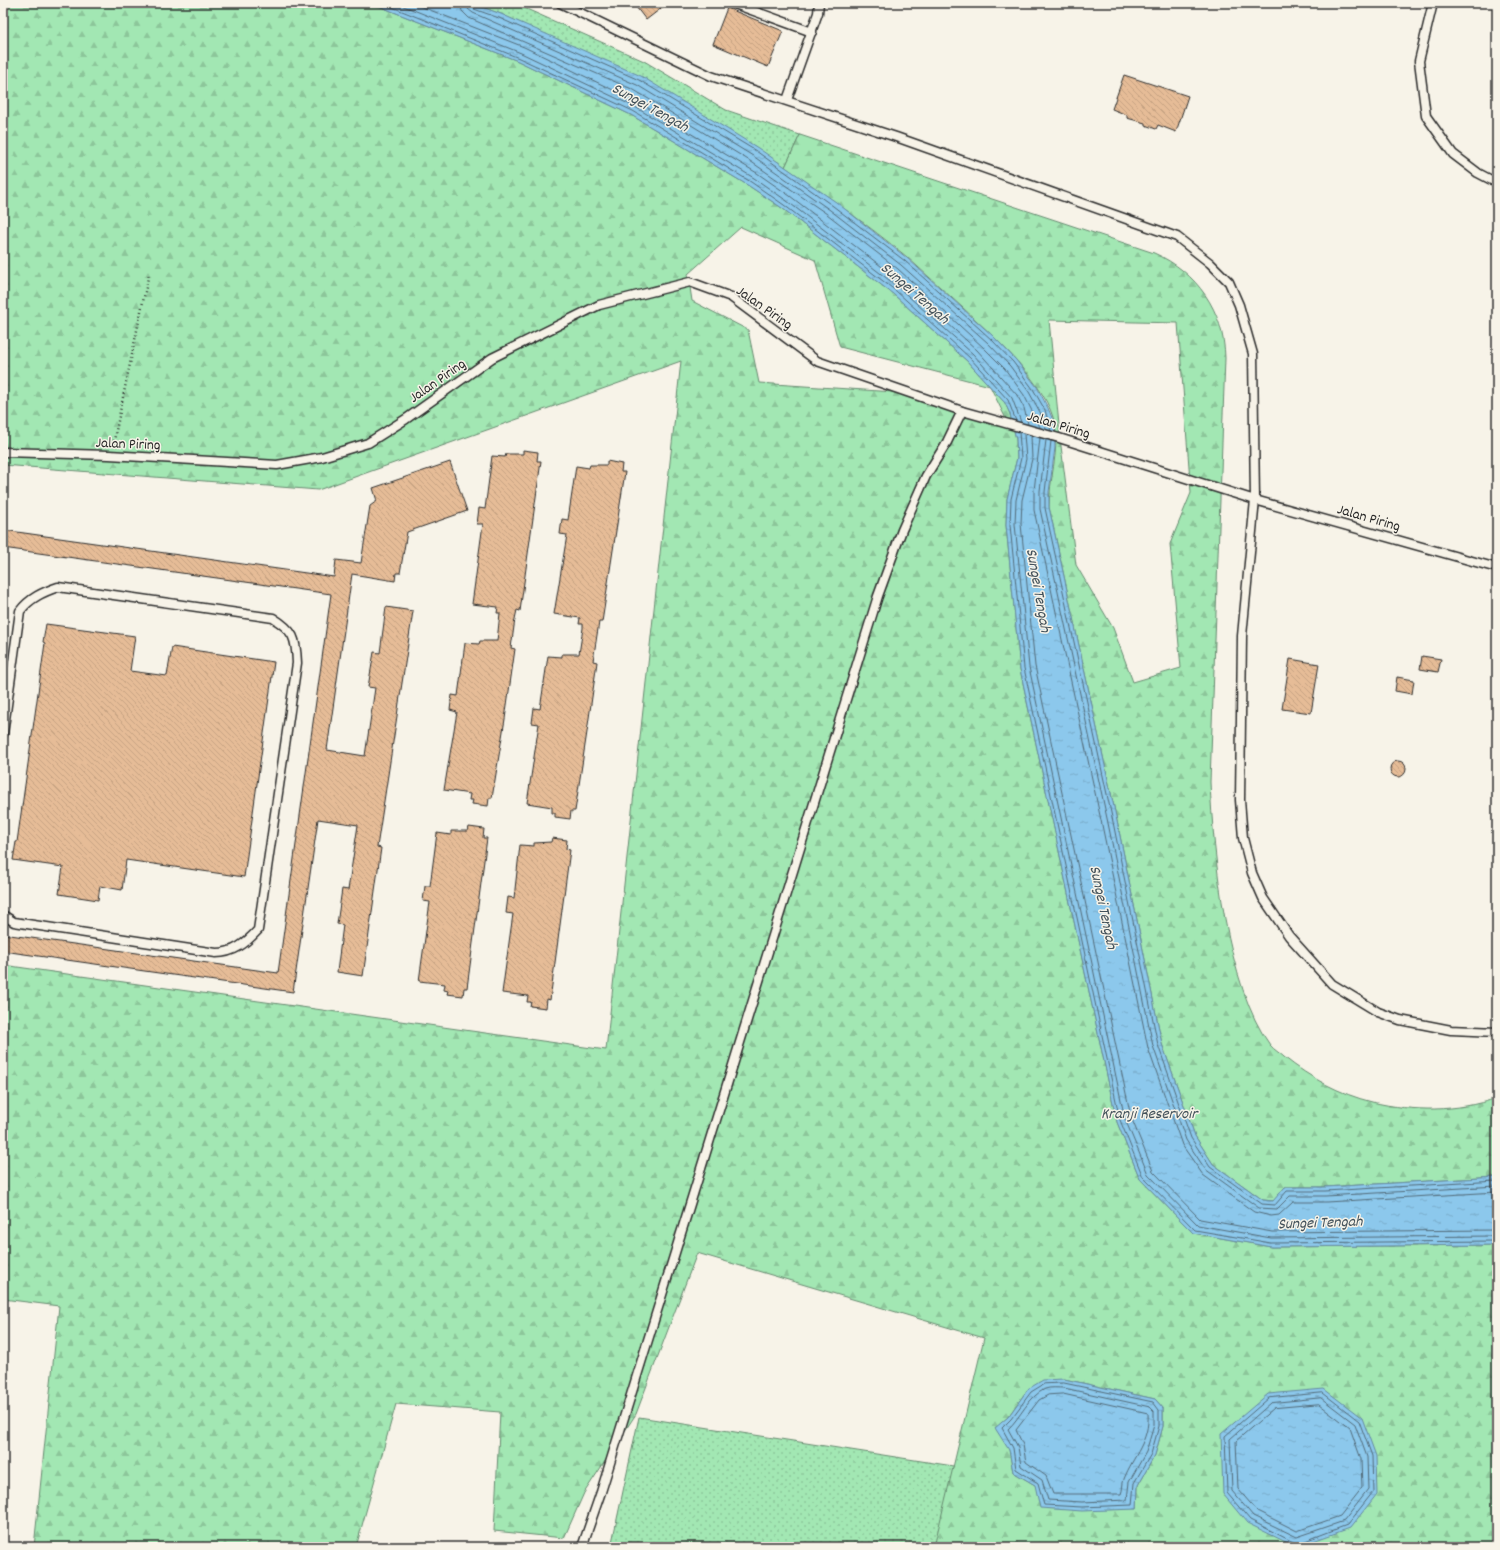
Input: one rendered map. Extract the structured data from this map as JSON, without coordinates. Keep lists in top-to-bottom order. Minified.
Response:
{"streets":{"lane":["Jalan Piring"]},"water":["Sungei Tengah","Kranji Reservoir"]}
